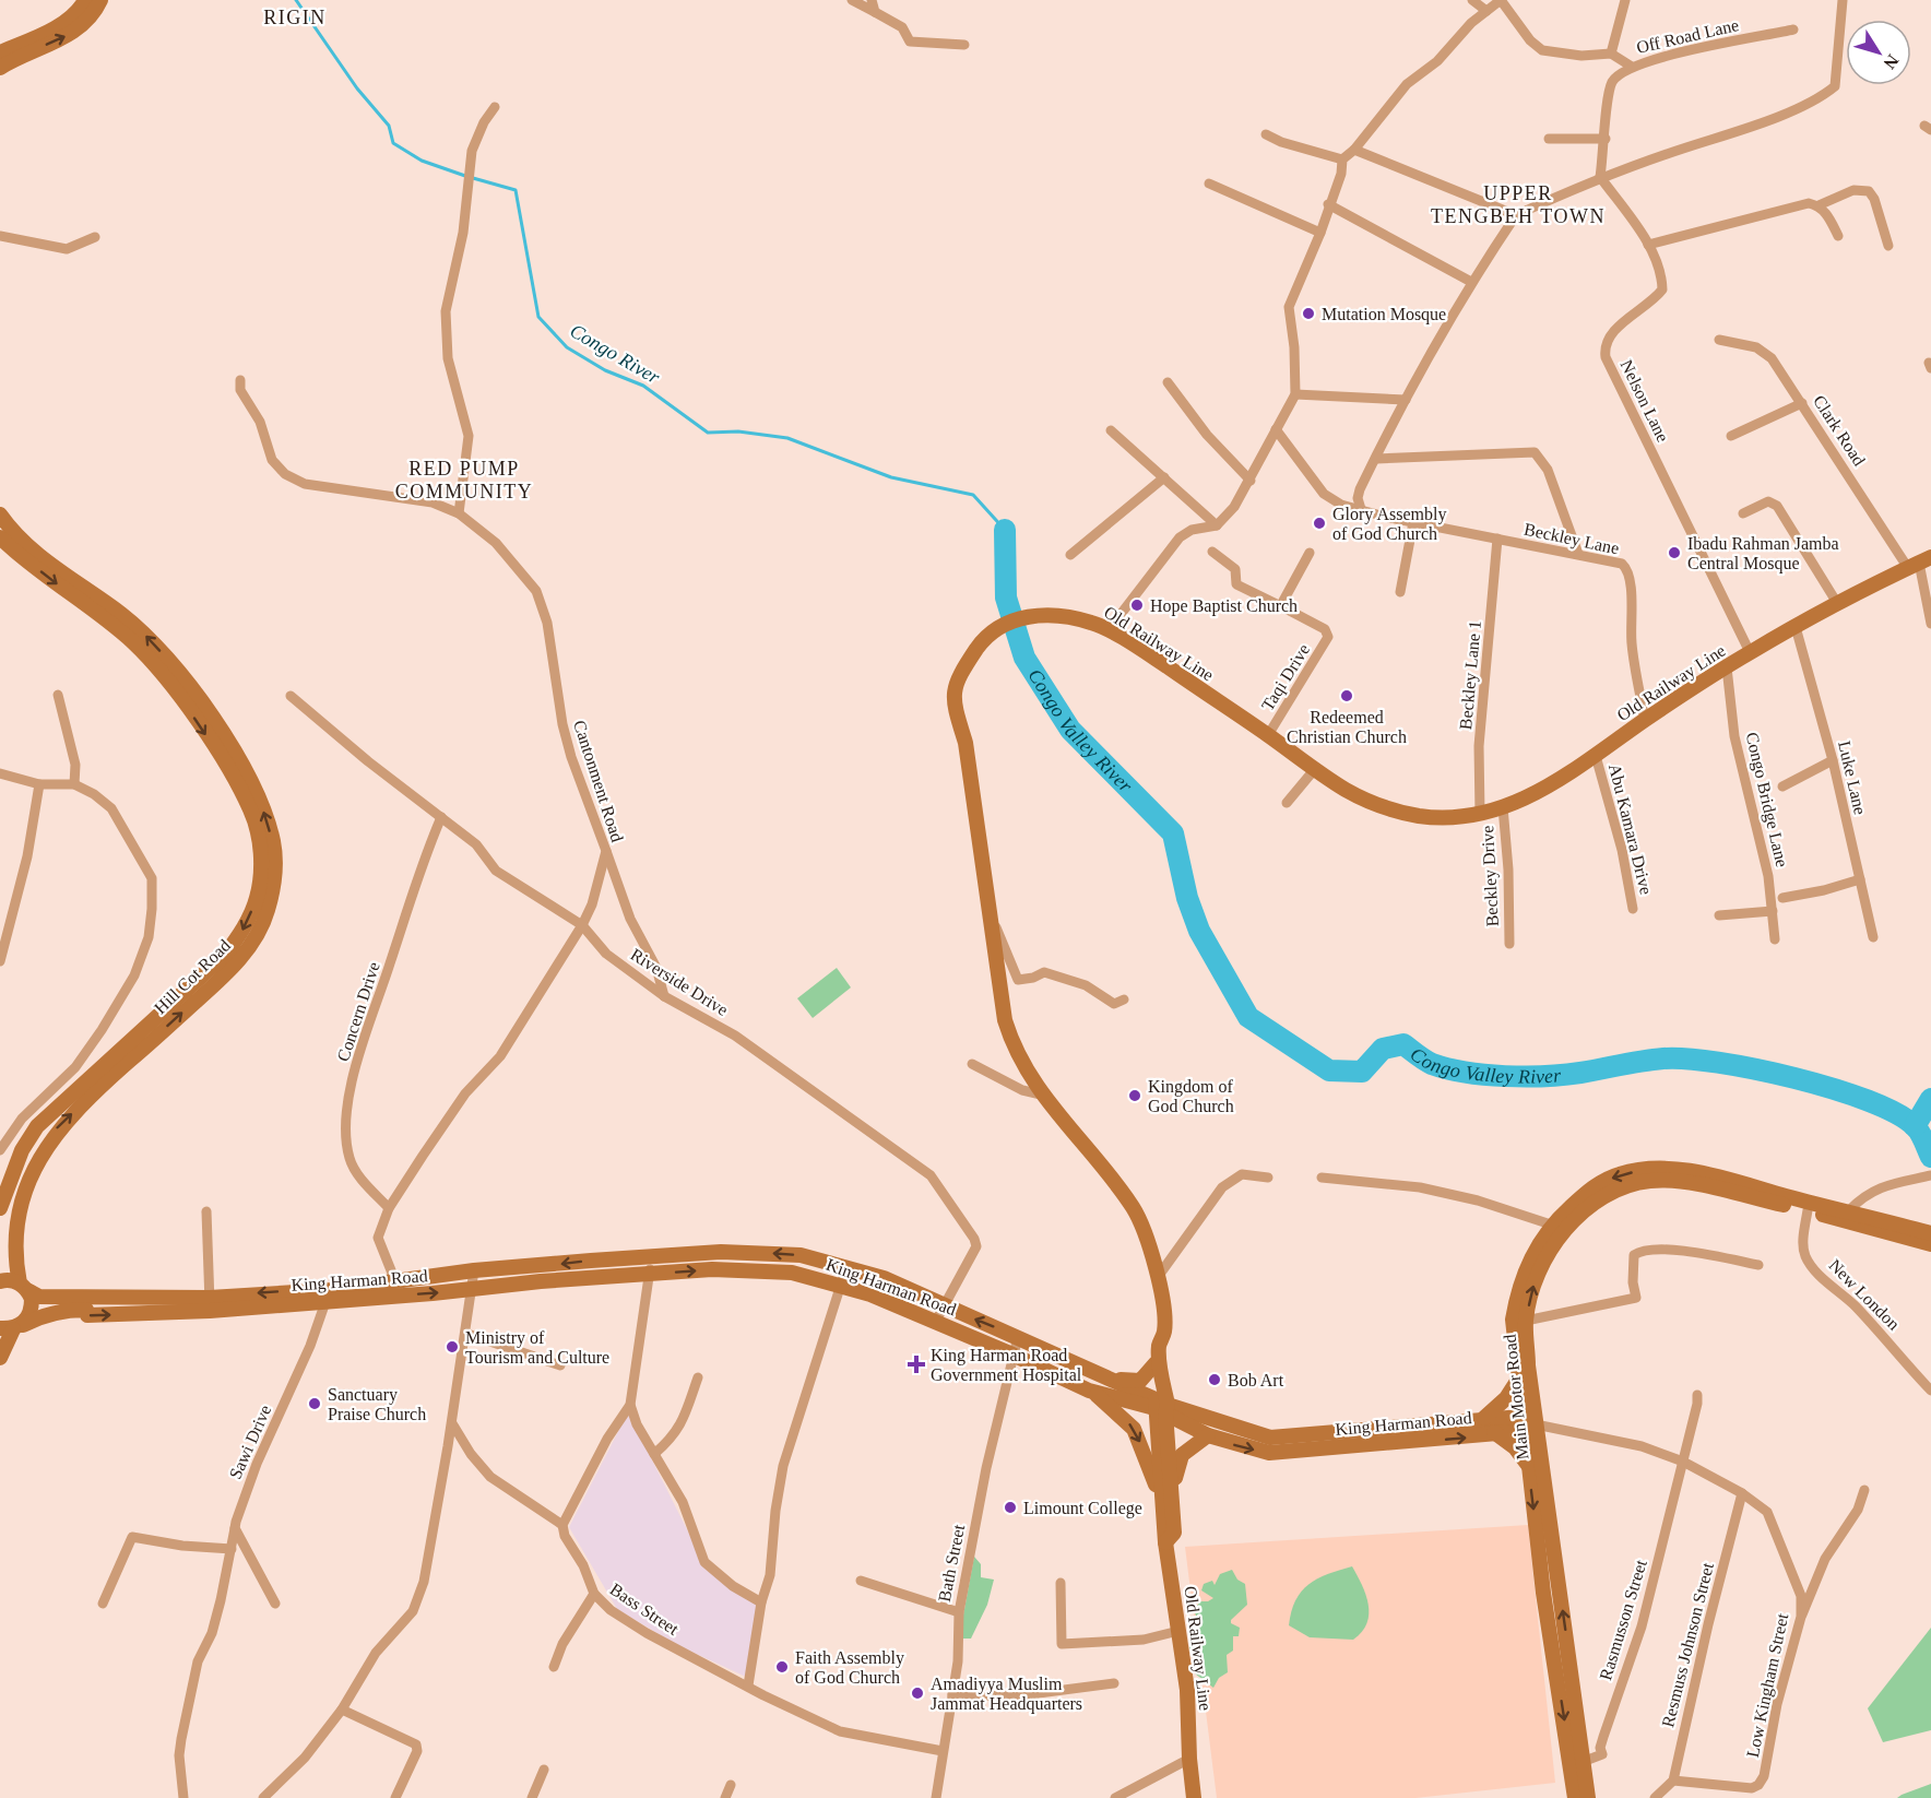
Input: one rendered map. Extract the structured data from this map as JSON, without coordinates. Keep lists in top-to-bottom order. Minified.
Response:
{"streets":{"main road":["Old Railway Line","Hill Cot Road","King Harman Road","Main Motor Road"],"street":["Off Road Lane","Nelson Lane","Clark Road","Beckley Lane","Beckley Lane 1","Taqi Drive","Luke Lane","Cantonment Road","Congo Bridge Lane","Abu Kamara Drive","Beckley Drive","Riverside Drive","Concern Drive","New London","Sawi Drive","Bath Street","Bass Street","Rasmusson Street","Resmuss Johnson Street","Low Kingham Street"]},"crossings":[["Off Road Lane","Nelson Lane"],["Nelson Lane","Old Railway Line"],["Clark Road","Old Railway Line"],["Beckley Lane","Old Railway Line"],["Beckley Lane","Beckley Lane 1"],["Old Railway Line","Beckley Lane 1"],["Old Railway Line","Taqi Drive"],["Old Railway Line","Luke Lane"],["Old Railway Line","Congo Bridge Lane"],["Old Railway Line","Abu Kamara Drive"],["Old Railway Line","Beckley Drive"],["Old Railway Line","King Harman Road"],["Cantonment Road","Riverside Drive"],["Cantonment Road","Concern Drive"],["Cantonment Road","King Harman Road"],["Hill Cot Road","King Harman Road"],["Riverside Drive","Concern Drive"],["Riverside Drive","King Harman Road"],["King Harman Road","Main Motor Road"],["King Harman Road","Sawi Drive"],["King Harman Road","Bath Street"],["King Harman Road","Low Kingham Street"],["New London","Main Motor Road"],["Main Motor Road","Rasmusson Street"],["Main Motor Road","Low Kingham Street"],["Bath Street","Bass Street"],["Rasmusson Street","Low Kingham Street"],["Resmuss Johnson Street","Low Kingham Street"]],"districts":["RIGIN","UPPER TENGBEH TOWN","RED PUMP COMMUNITY"],"water":["Congo River","Congo Valley River"],"places":{"other":["Mutation Mosque","Glory Assembly of God Church","Ibadu Rahman Jamba Central Mosque","Hope Baptist Church","Redeemed Christian Church","Kingdom of God Church","Ministry of Tourism and Culture","Bob Art","Sanctuary Praise Church","Limount College","Faith Assembly of God Church","Amadiyya Muslim Jammat Headquarters"],"health":["King Harman Road Government Hospital"]},"north":"bottom right"}
